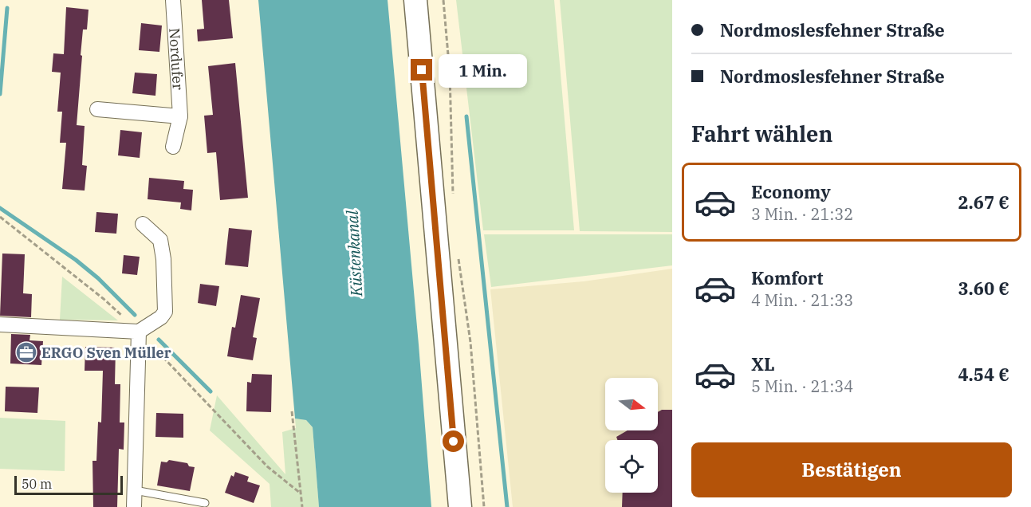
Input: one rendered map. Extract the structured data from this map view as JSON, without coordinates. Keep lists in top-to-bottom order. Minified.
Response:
{"streets":{"street":["Nordufer"]},"water":["Küstenkanal"],"places":{"office":["ERGO Sven Müller"]},"scale_bar":"50 m","north":"right","page":{"banner":["Nordmoslesfehner Straße","Nordmoslesfehner Straße"],"bubble":"1 Min.","heading":"Fahrt wählen","list":[{"name":"Economy","note":"3 Min. · 21:32","value":"2.67 €"},{"name":"Komfort","note":"4 Min. · 21:33","value":"3.60 €"},{"name":"XL","note":"5 Min. · 21:34","value":"4.54 €"}],"buttons":"Bestätigen","scale":"50 m"}}
